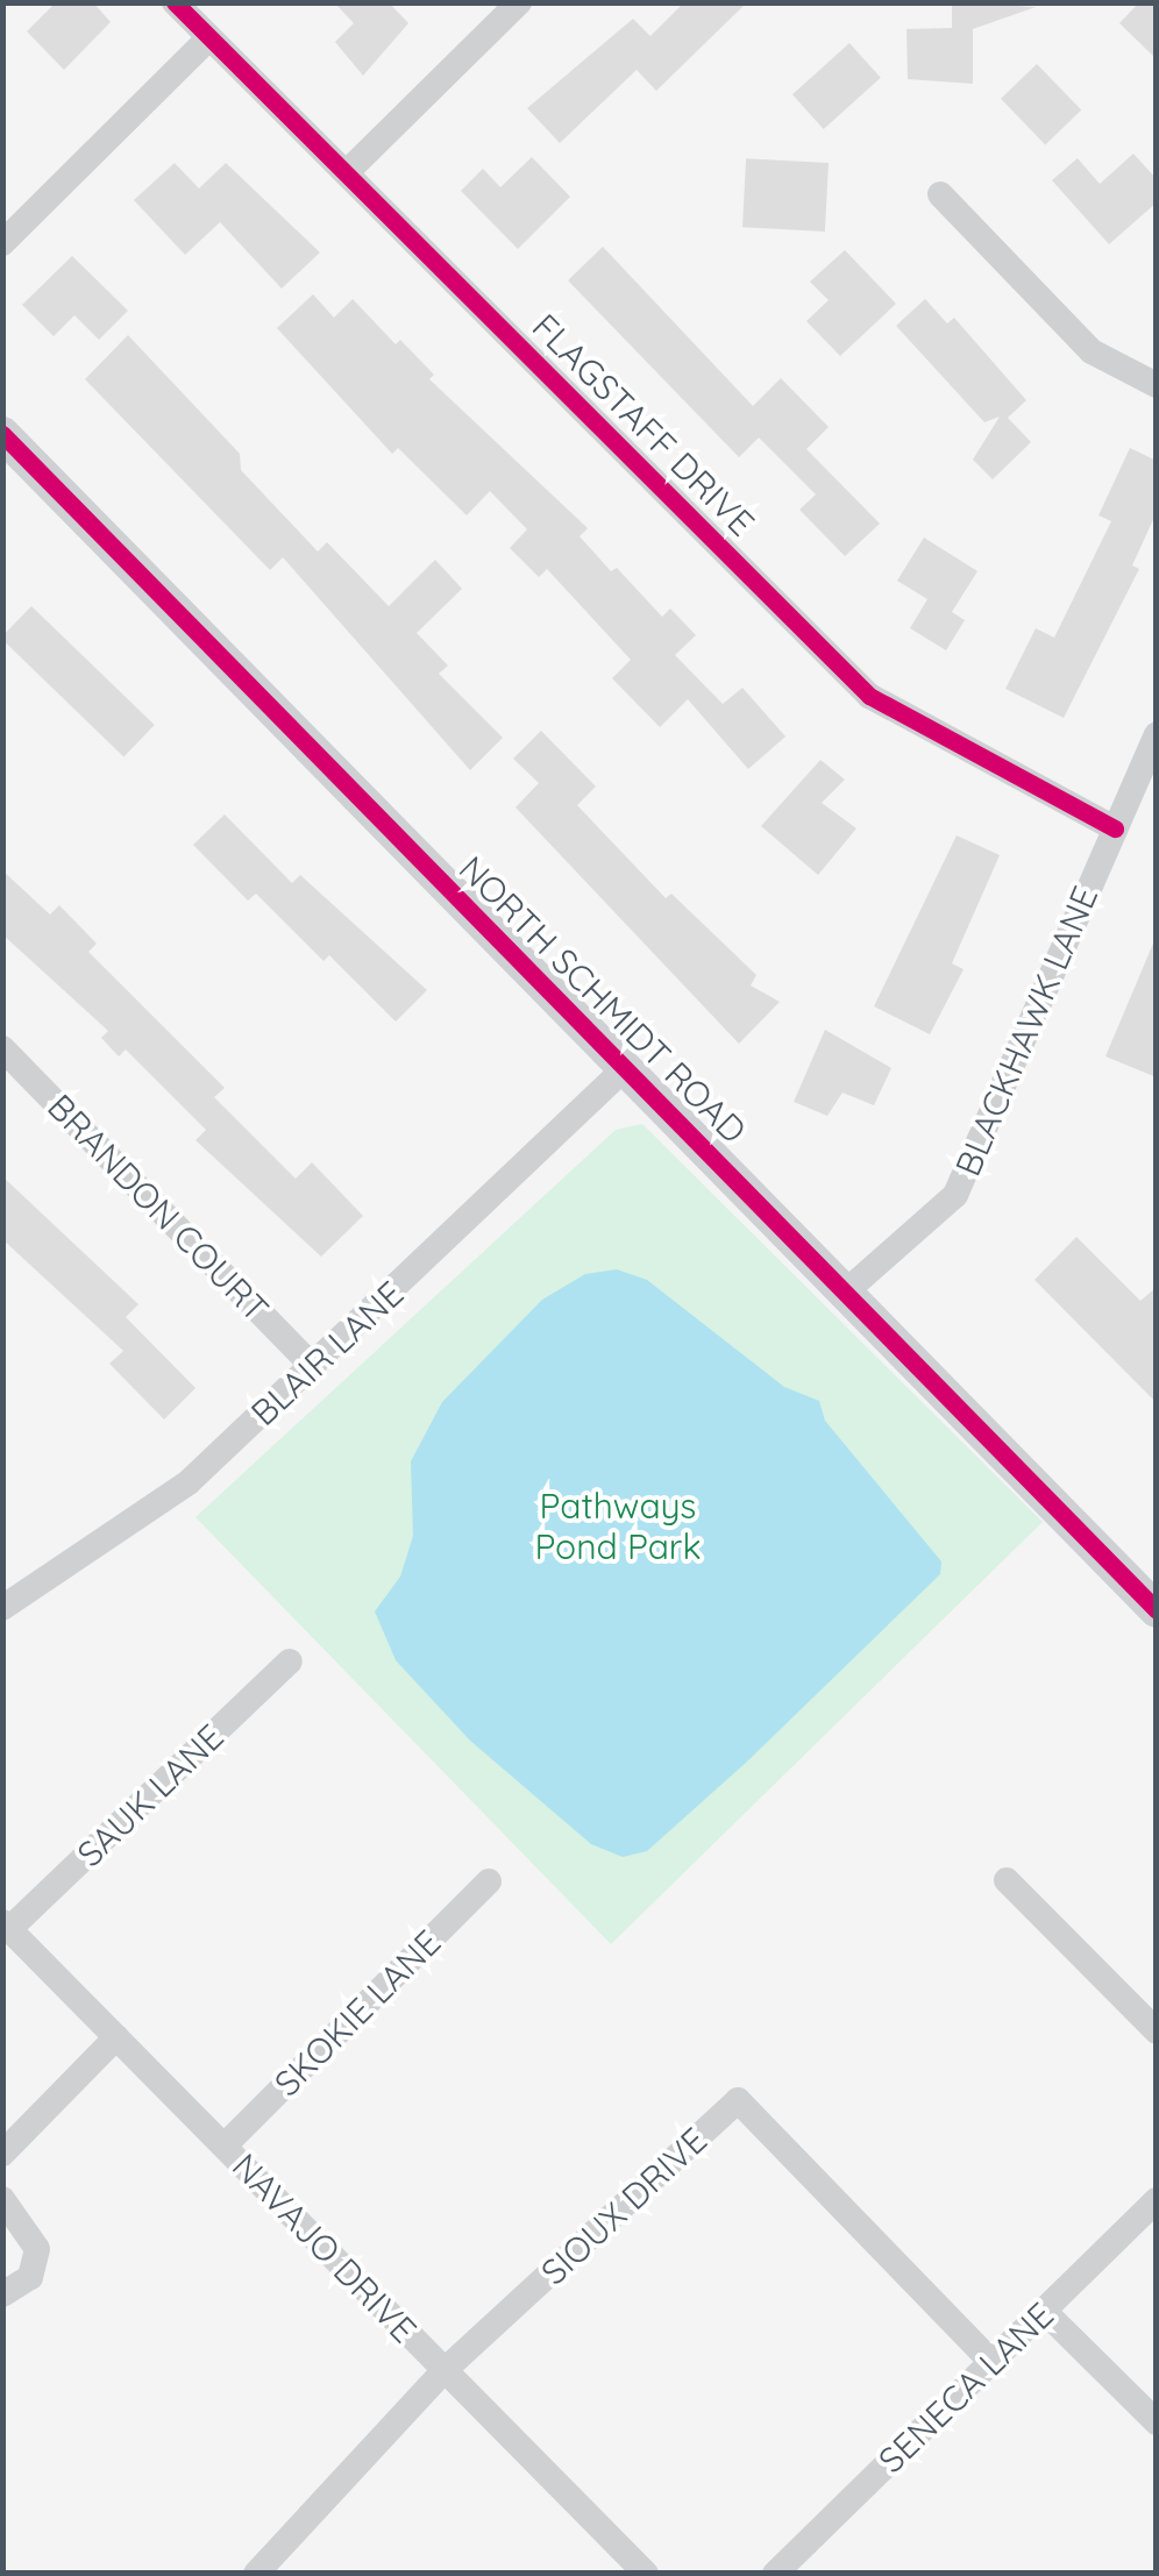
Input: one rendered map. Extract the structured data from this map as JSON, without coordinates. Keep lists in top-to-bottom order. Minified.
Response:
{"streets":{"street":["FLAGSTAFF DRIVE","NORTH SCHMIDT ROAD","BLACKHAWK LANE","BRANDON COURT","BLAIR LANE","SAUK LANE","SKOKIE LANE","SIOUX DRIVE","NAVAJO DRIVE","SENECA LANE"]},"crossings":[["FLAGSTAFF DRIVE","BLACKHAWK LANE"],["NORTH SCHMIDT ROAD","BLACKHAWK LANE"],["NORTH SCHMIDT ROAD","BLAIR LANE"],["BRANDON COURT","BLAIR LANE"],["SAUK LANE","NAVAJO DRIVE"],["SKOKIE LANE","NAVAJO DRIVE"],["SIOUX DRIVE","NAVAJO DRIVE"],["SIOUX DRIVE","SENECA LANE"]],"parks":["Pathways Pond Park"]}
